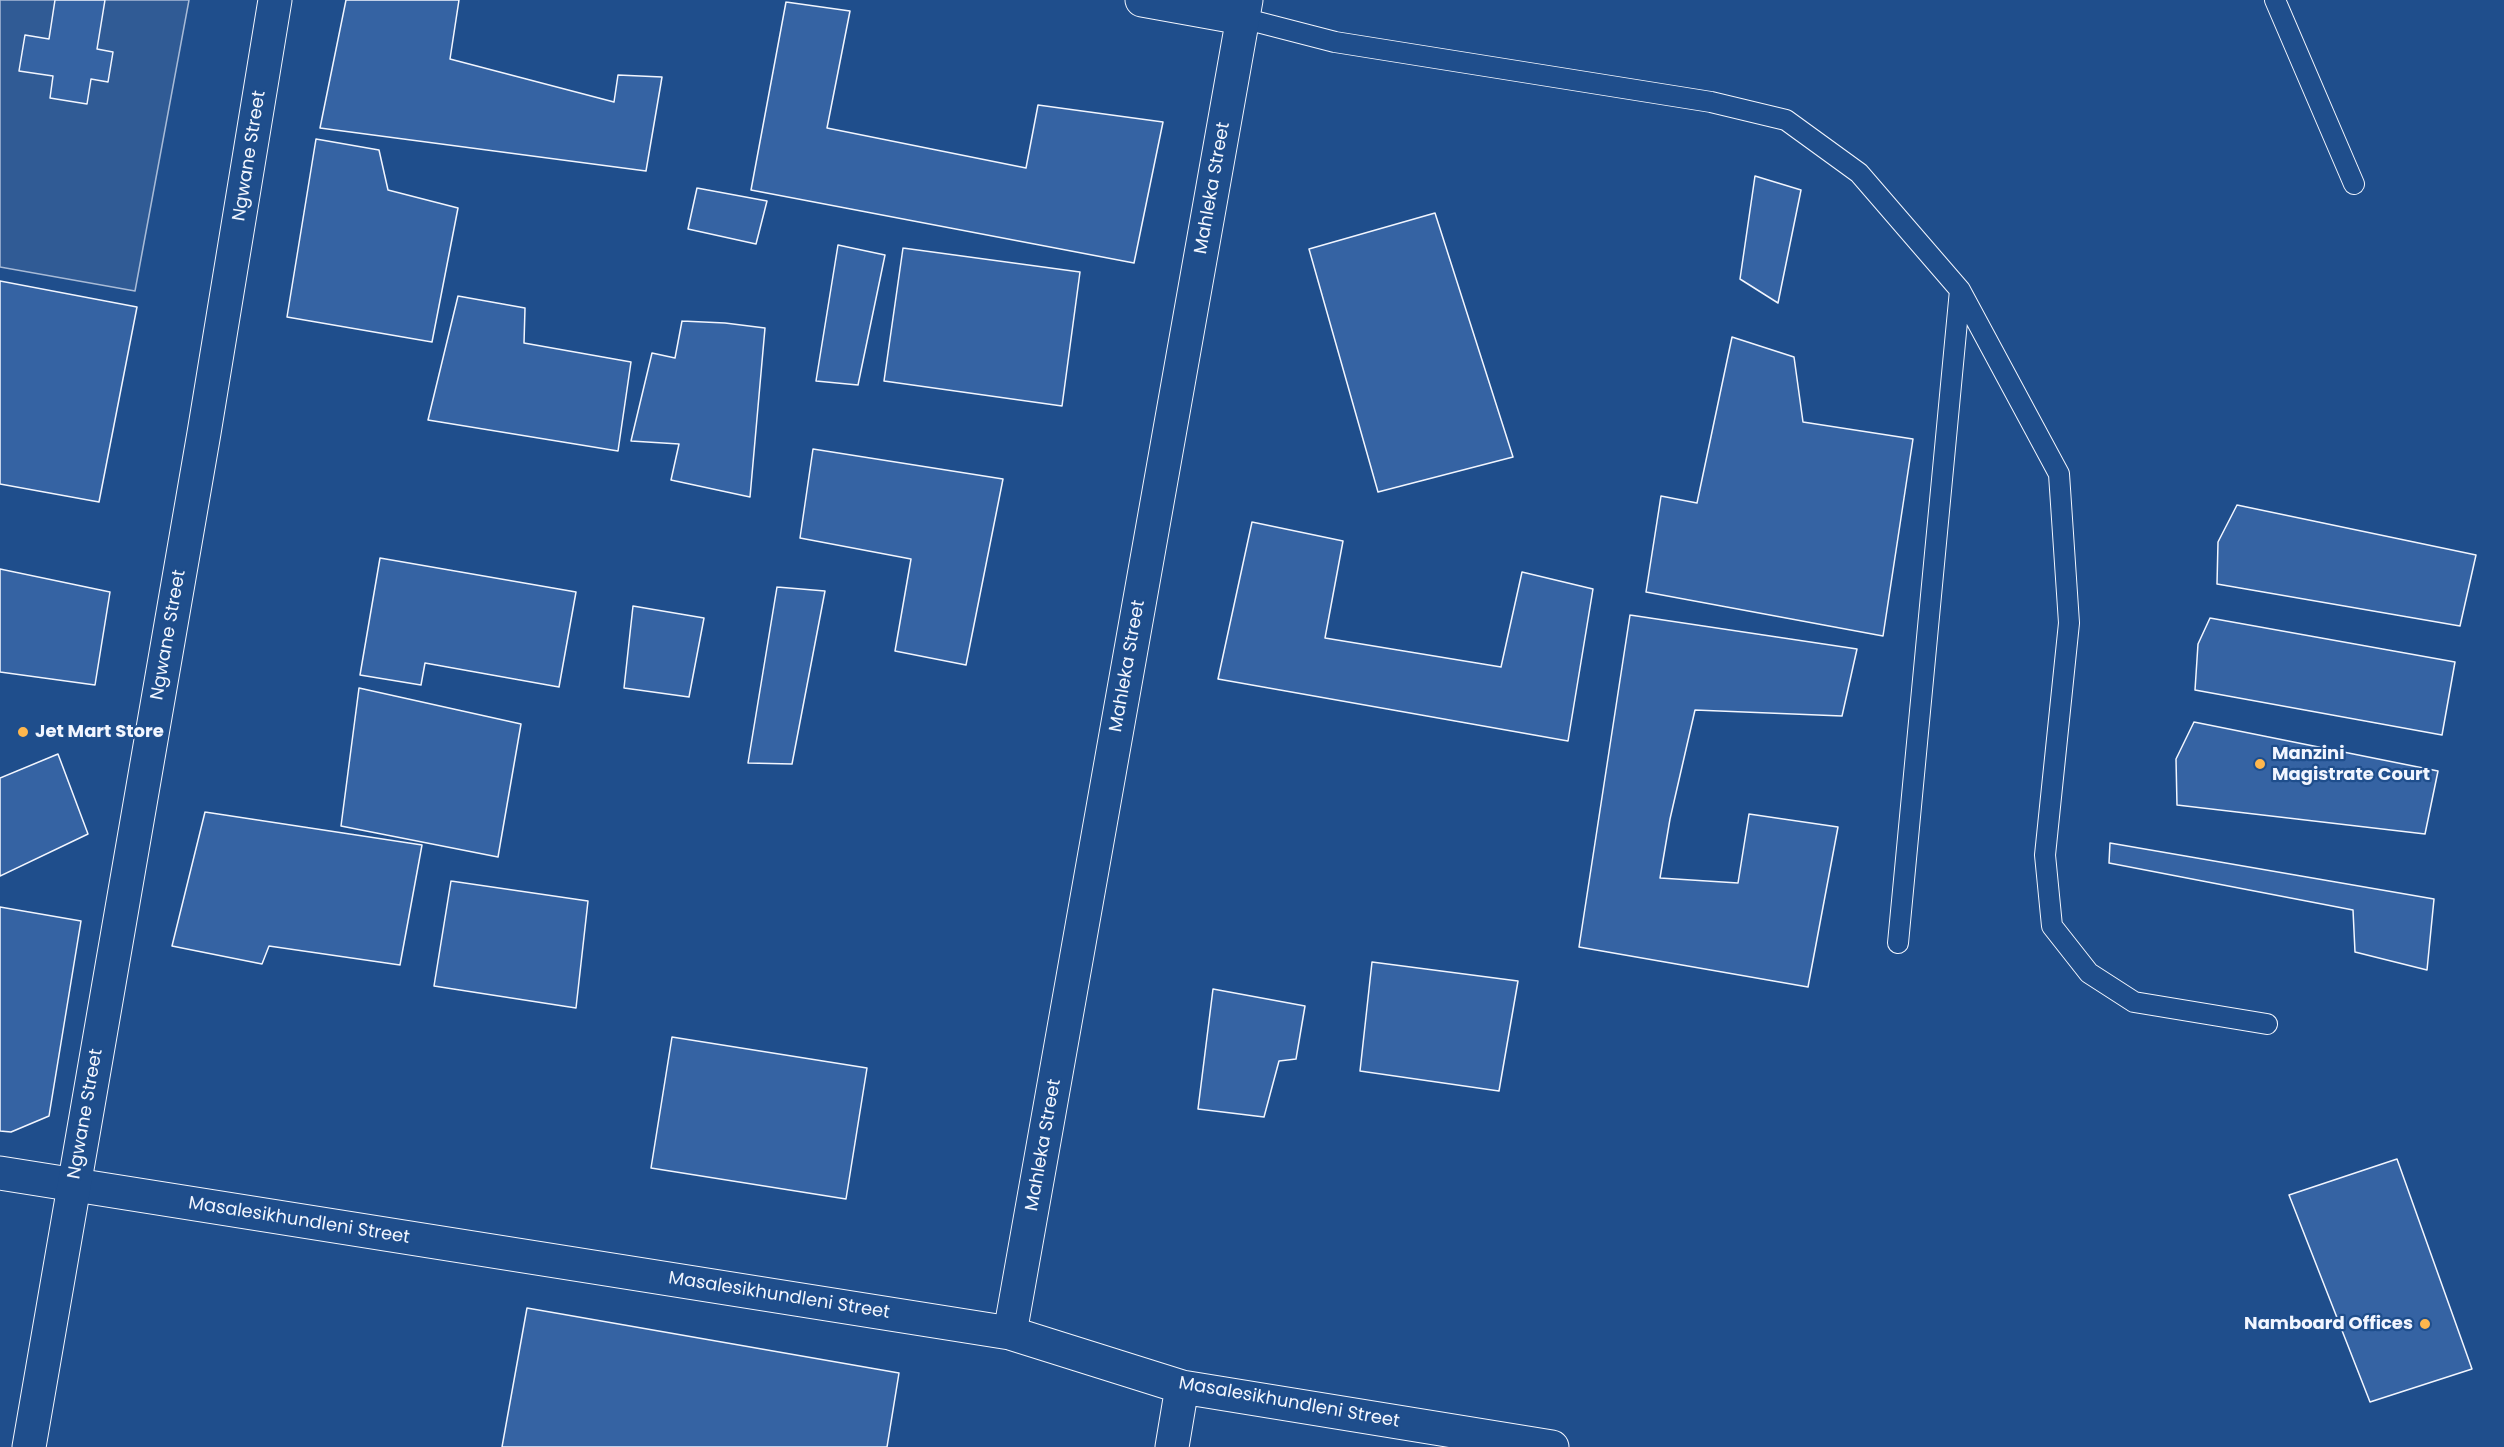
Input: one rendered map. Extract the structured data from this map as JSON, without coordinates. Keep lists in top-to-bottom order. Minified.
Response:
{"streets":{"street":["Ngwane Street","Mahleka Street","Masalesikhundleni Street"]},"crossings":[["Ngwane Street","Masalesikhundleni Street"],["Mahleka Street","Masalesikhundleni Street"]],"places":["Jet Mart Store","Manzini Magistrate Court","Namboard Offices"]}
